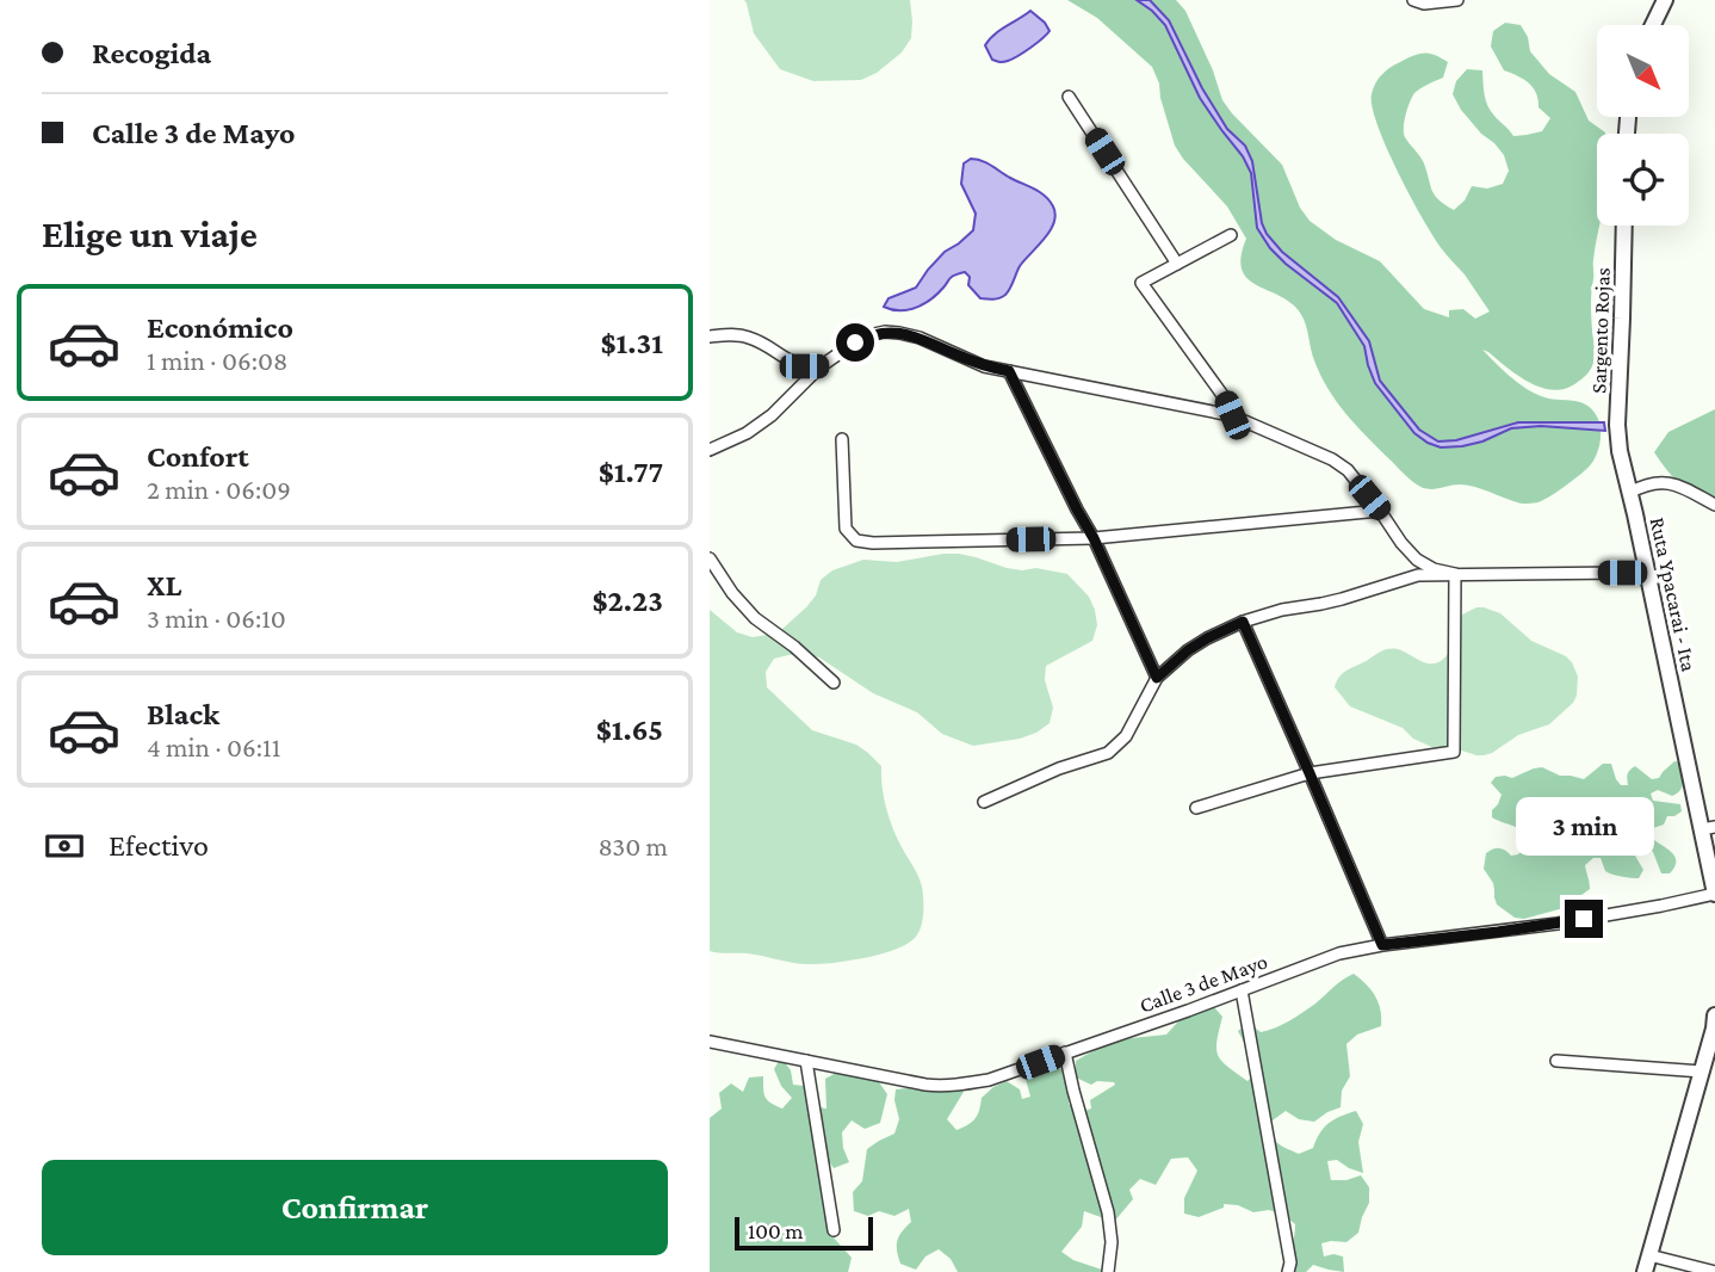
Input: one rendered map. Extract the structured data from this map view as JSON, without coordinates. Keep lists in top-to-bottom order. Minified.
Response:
{"streets":{"street":["Sargento Rojas","Ruta Ypacarai - Ita","Calle 3 de Mayo"]},"crossings":[["Sargento Rojas","Ruta Ypacarai - Ita"],["Ruta Ypacarai - Ita","Calle 3 de Mayo"]],"scale_bar":"100 m","north":"bottom right","page":{"banner":["Recogida","Calle 3 de Mayo"],"heading":"Elige un viaje","list":[{"name":"Económico","note":"1 min · 06:08","value":"$1.31"},{"name":"Confort","note":"2 min · 06:09","value":"$1.77"},{"name":"XL","note":"3 min · 06:10","value":"$2.23"},{"name":"Black","note":"4 min · 06:11","value":"$1.65"}],"bubble":"3 min","pay":["Efectivo","830 m"],"buttons":"Confirmar","scale":"100 m"}}
